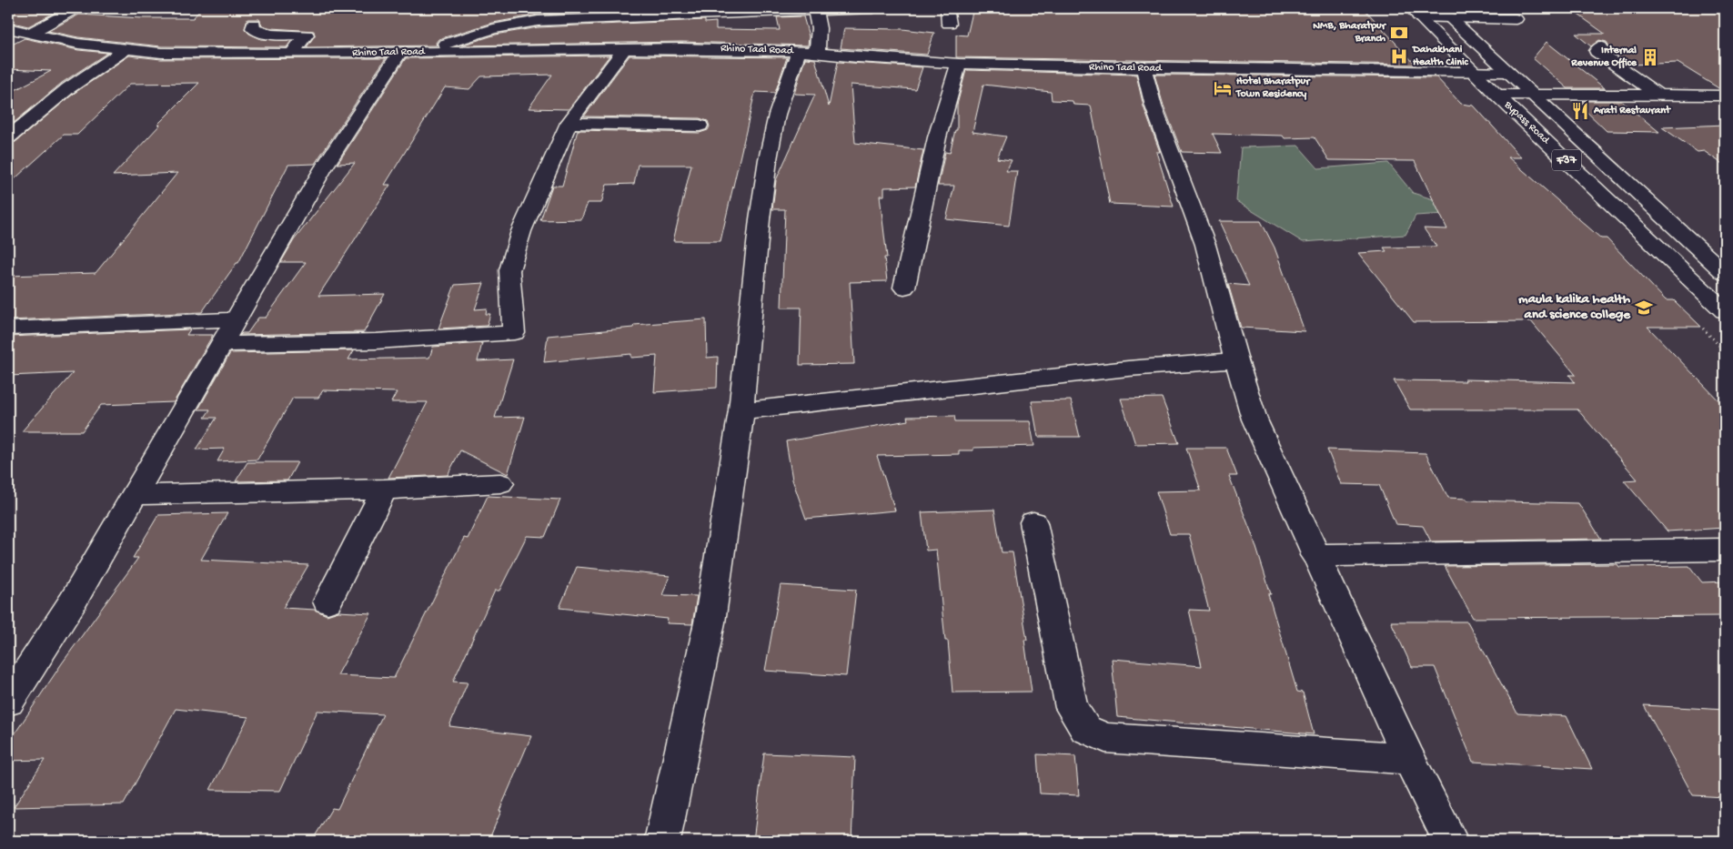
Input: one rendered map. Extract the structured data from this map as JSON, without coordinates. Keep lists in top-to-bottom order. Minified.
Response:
{"streets":{"main road":["Rhino Taal Road","Bypass Road","F37"]},"crossings":[["Rhino Taal Road","Bypass Road"]],"places":{"bank":["NMB, Bharatpur Branch"],"hospital":["Dahakhani Health Clinic"],"building":["Internal Revenue Office"],"hotel":["Hotel Bharatpur Town Residency"],"restaurant":["Arati Restaurant"],"school or university":["maula kalika health and science college"]}}
